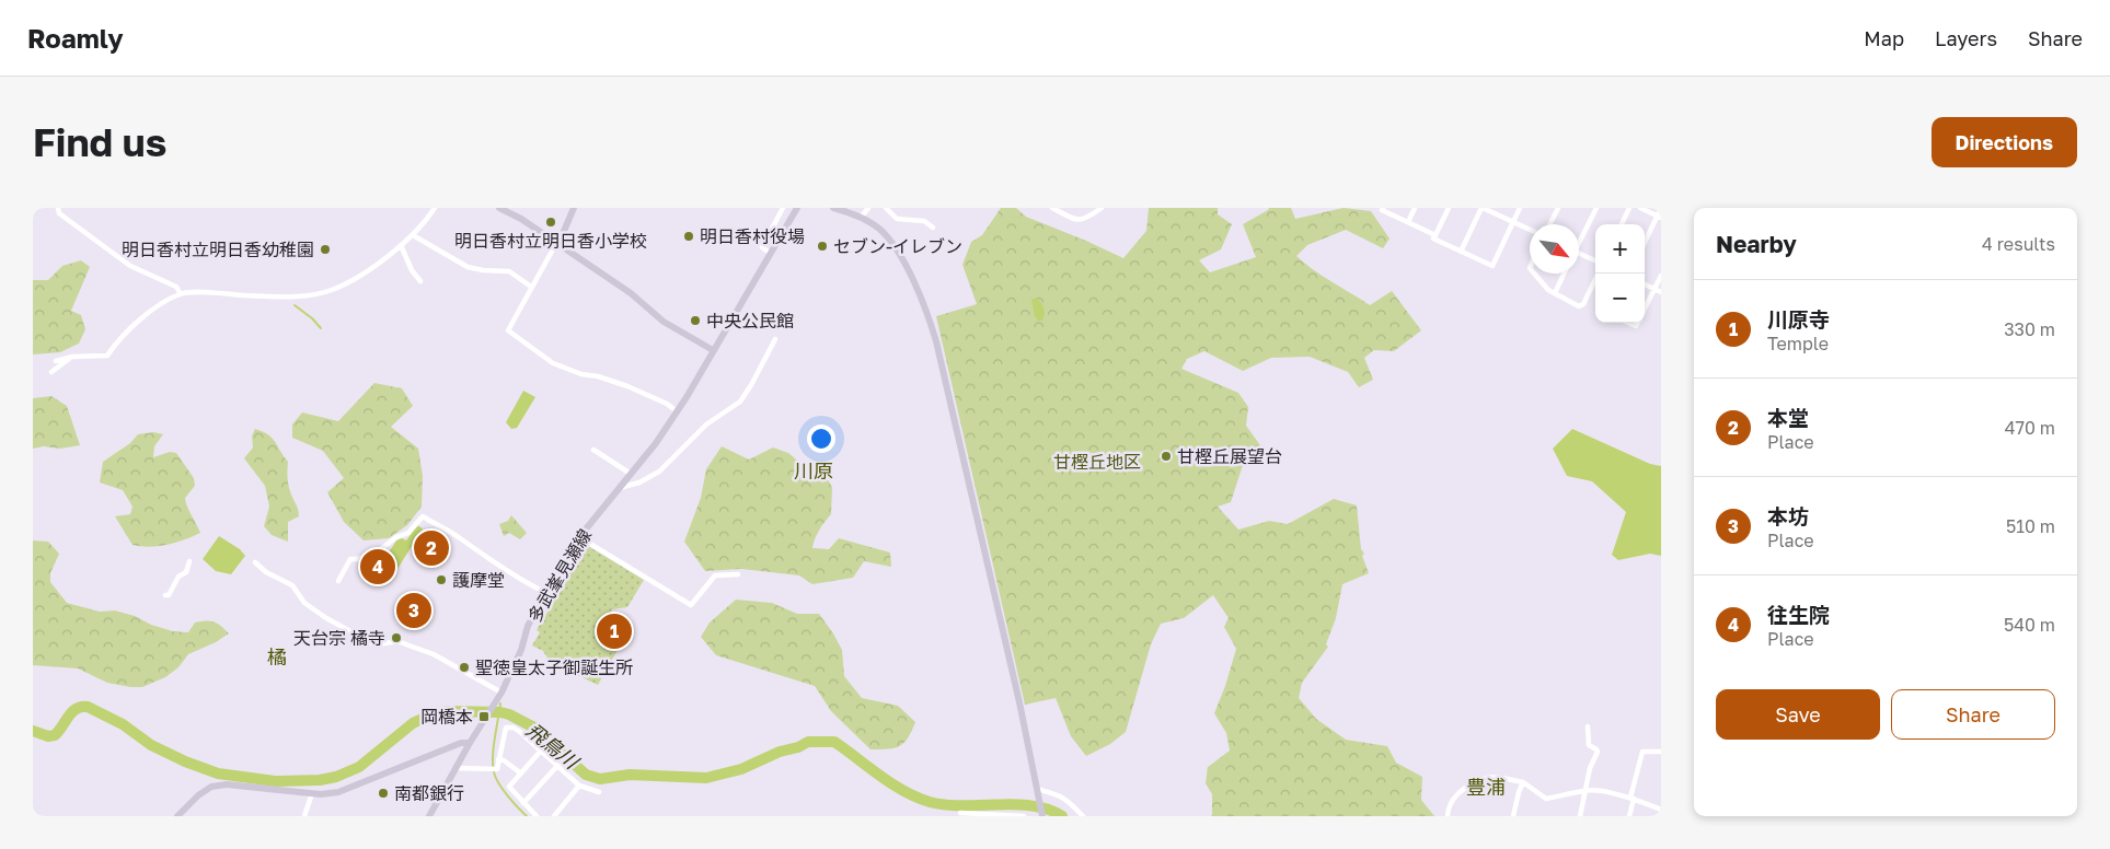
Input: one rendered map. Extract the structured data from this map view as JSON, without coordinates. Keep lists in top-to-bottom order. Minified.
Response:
{"streets":{"street":["多武峯見瀬線"]},"districts":["川原","橘","豊浦"],"water":["飛鳥川"],"parks":["甘樫丘地区"],"places":{"other":["明日香村立明日香小学校","明日香村役場","セブン-イレブン","明日香村立明日香幼稚園","中央公民館","甘樫丘展望台","護摩堂","天台宗 橘寺","聖徳皇太子御誕生所","南都銀行"],"transit":["岡橋本"]},"north":"bottom right","page":{"header":"Roamly","nav":["Map","Layers","Share"],"buttons":["Directions",["Save","Share"]],"title":"Find us","heading":["Nearby","4 results"],"map_buttons":["+","−"],"list":[{"mark":"1","name":"川原寺","note":"Temple","value":"330 m"},{"mark":"2","name":"本堂","note":"Place","value":"470 m"},{"mark":"3","name":"本坊","note":"Place","value":"510 m"},{"mark":"4","name":"往生院","note":"Place","value":"540 m"}],"pins":["2","4","3","1"]}}
